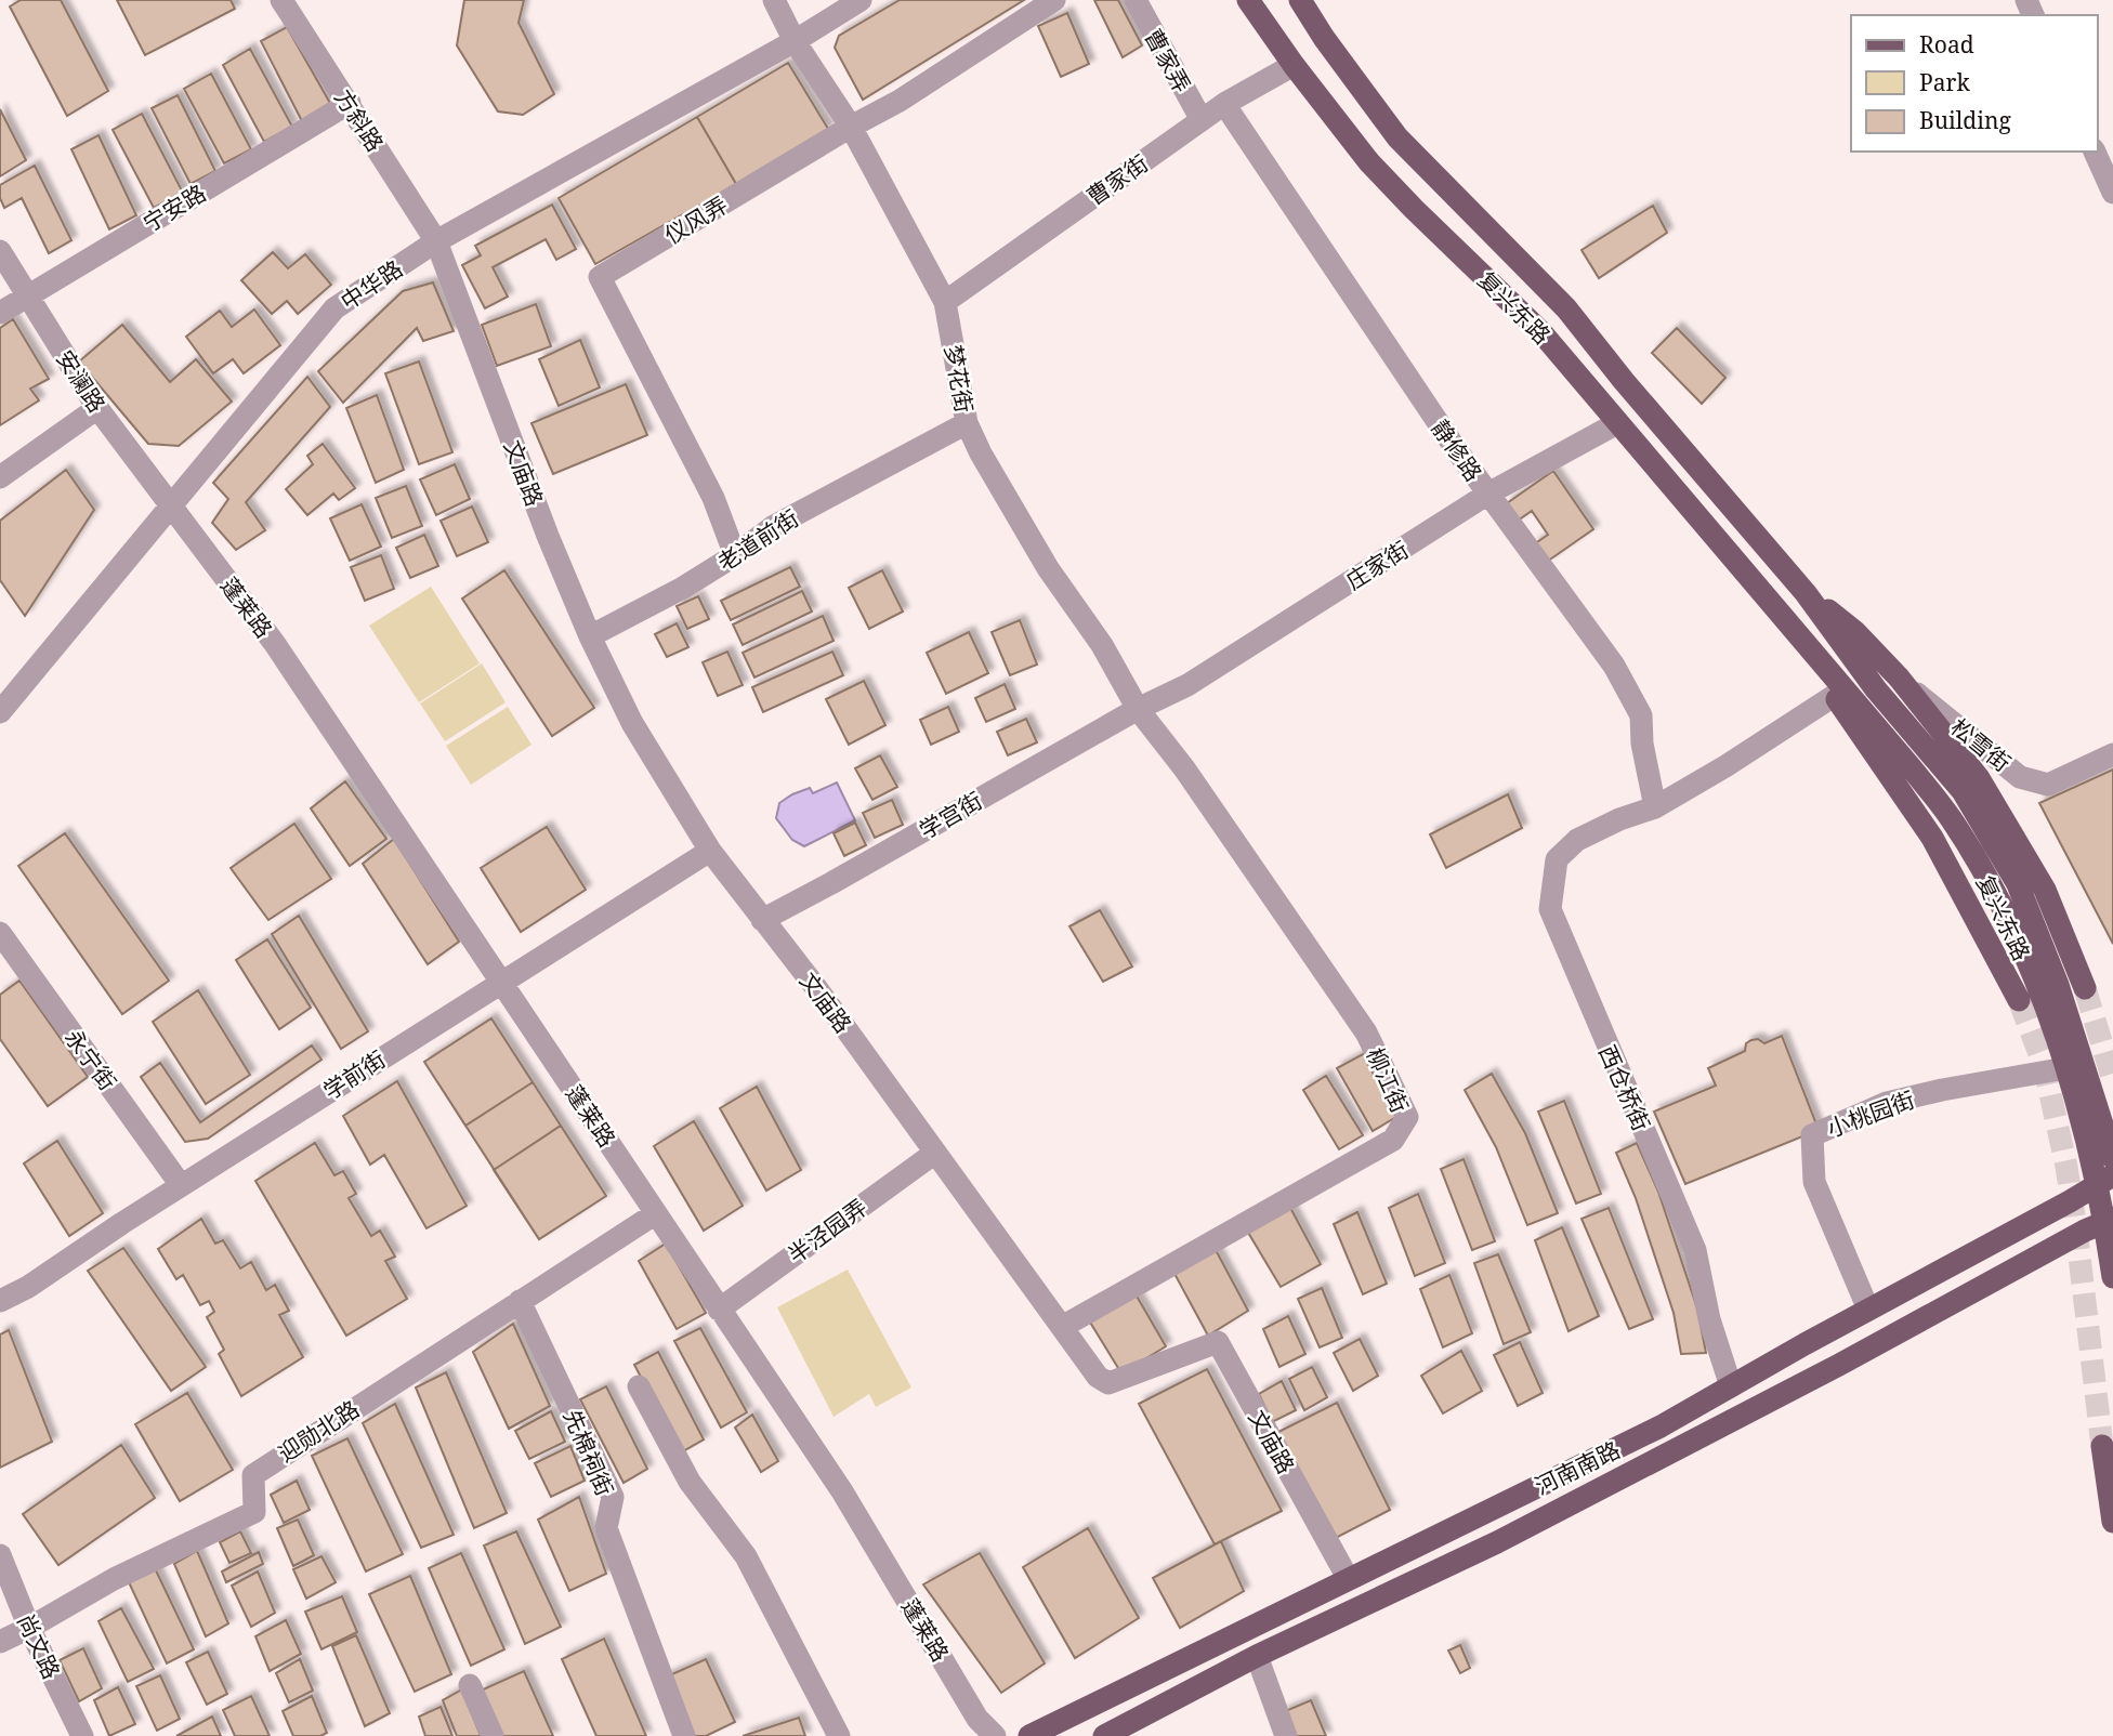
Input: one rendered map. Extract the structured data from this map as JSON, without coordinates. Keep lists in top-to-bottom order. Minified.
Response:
{"streets":{"main road":["复兴东路","河南南路"],"street":["曹家弄","方斜路","曹家街","宁安路","仪风弄","中华路","梦花街","安澜路","静修路","文庙路","老道前街","庄家街","蓬莱路","松雪街","学宫街","永宁街","学前街","柳江街","西仓桥街","小桃园街","半泾园弄","迎勋北路","先棉祠街","尚文路"]},"crossings":[["曹家弄","曹家街"],["方斜路","宁安路"],["方斜路","中华路"],["方斜路","文庙路"],["曹家街","复兴东路"],["曹家街","梦花街"],["曹家街","静修路"],["宁安路","安澜路"],["仪风弄","梦花街"],["仪风弄","老道前街"],["中华路","梦花街"],["中华路","安澜路"],["中华路","文庙路"],["中华路","蓬莱路"],["复兴东路","庄家街"],["复兴东路","松雪街"],["复兴东路","小桃园街"],["复兴东路","河南南路"],["梦花街","老道前街"],["梦花街","庄家街"],["梦花街","学宫街"],["梦花街","柳江街"],["安澜路","蓬莱路"],["静修路","庄家街"],["静修路","西仓桥街"],["文庙路","老道前街"],["文庙路","学宫街"],["文庙路","学前街"],["文庙路","柳江街"],["文庙路","半泾园弄"],["文庙路","河南南路"],["庄家街","学宫街"],["庄家街","柳江街"],["蓬莱路","学前街"],["蓬莱路","半泾园弄"],["蓬莱路","迎勋北路"],["学宫街","柳江街"],["永宁街","学前街"],["西仓桥街","河南南路"],["小桃园街","河南南路"],["迎勋北路","先棉祠街"],["迎勋北路","尚文路"]],"legend":["Road","Park","Building"]}
